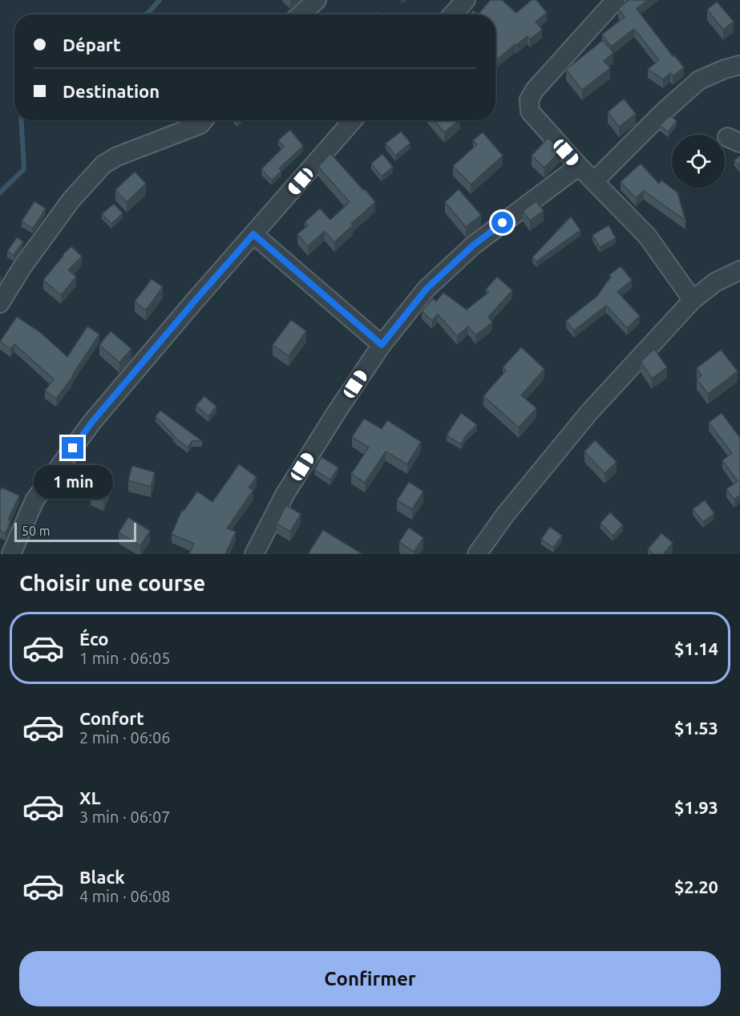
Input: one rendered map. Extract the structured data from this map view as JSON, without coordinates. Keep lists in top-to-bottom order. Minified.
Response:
{"scale_bar":"50 m","page":{"banner":["Départ","Destination"],"bubble":"1 min","scale":"50 m","heading":"Choisir une course","list":[{"name":"Éco","note":"1 min · 06:05","value":"$1.14"},{"name":"Confort","note":"2 min · 06:06","value":"$1.53"},{"name":"XL","note":"3 min · 06:07","value":"$1.93"},{"name":"Black","note":"4 min · 06:08","value":"$2.20"}],"buttons":"Confirmer"}}
